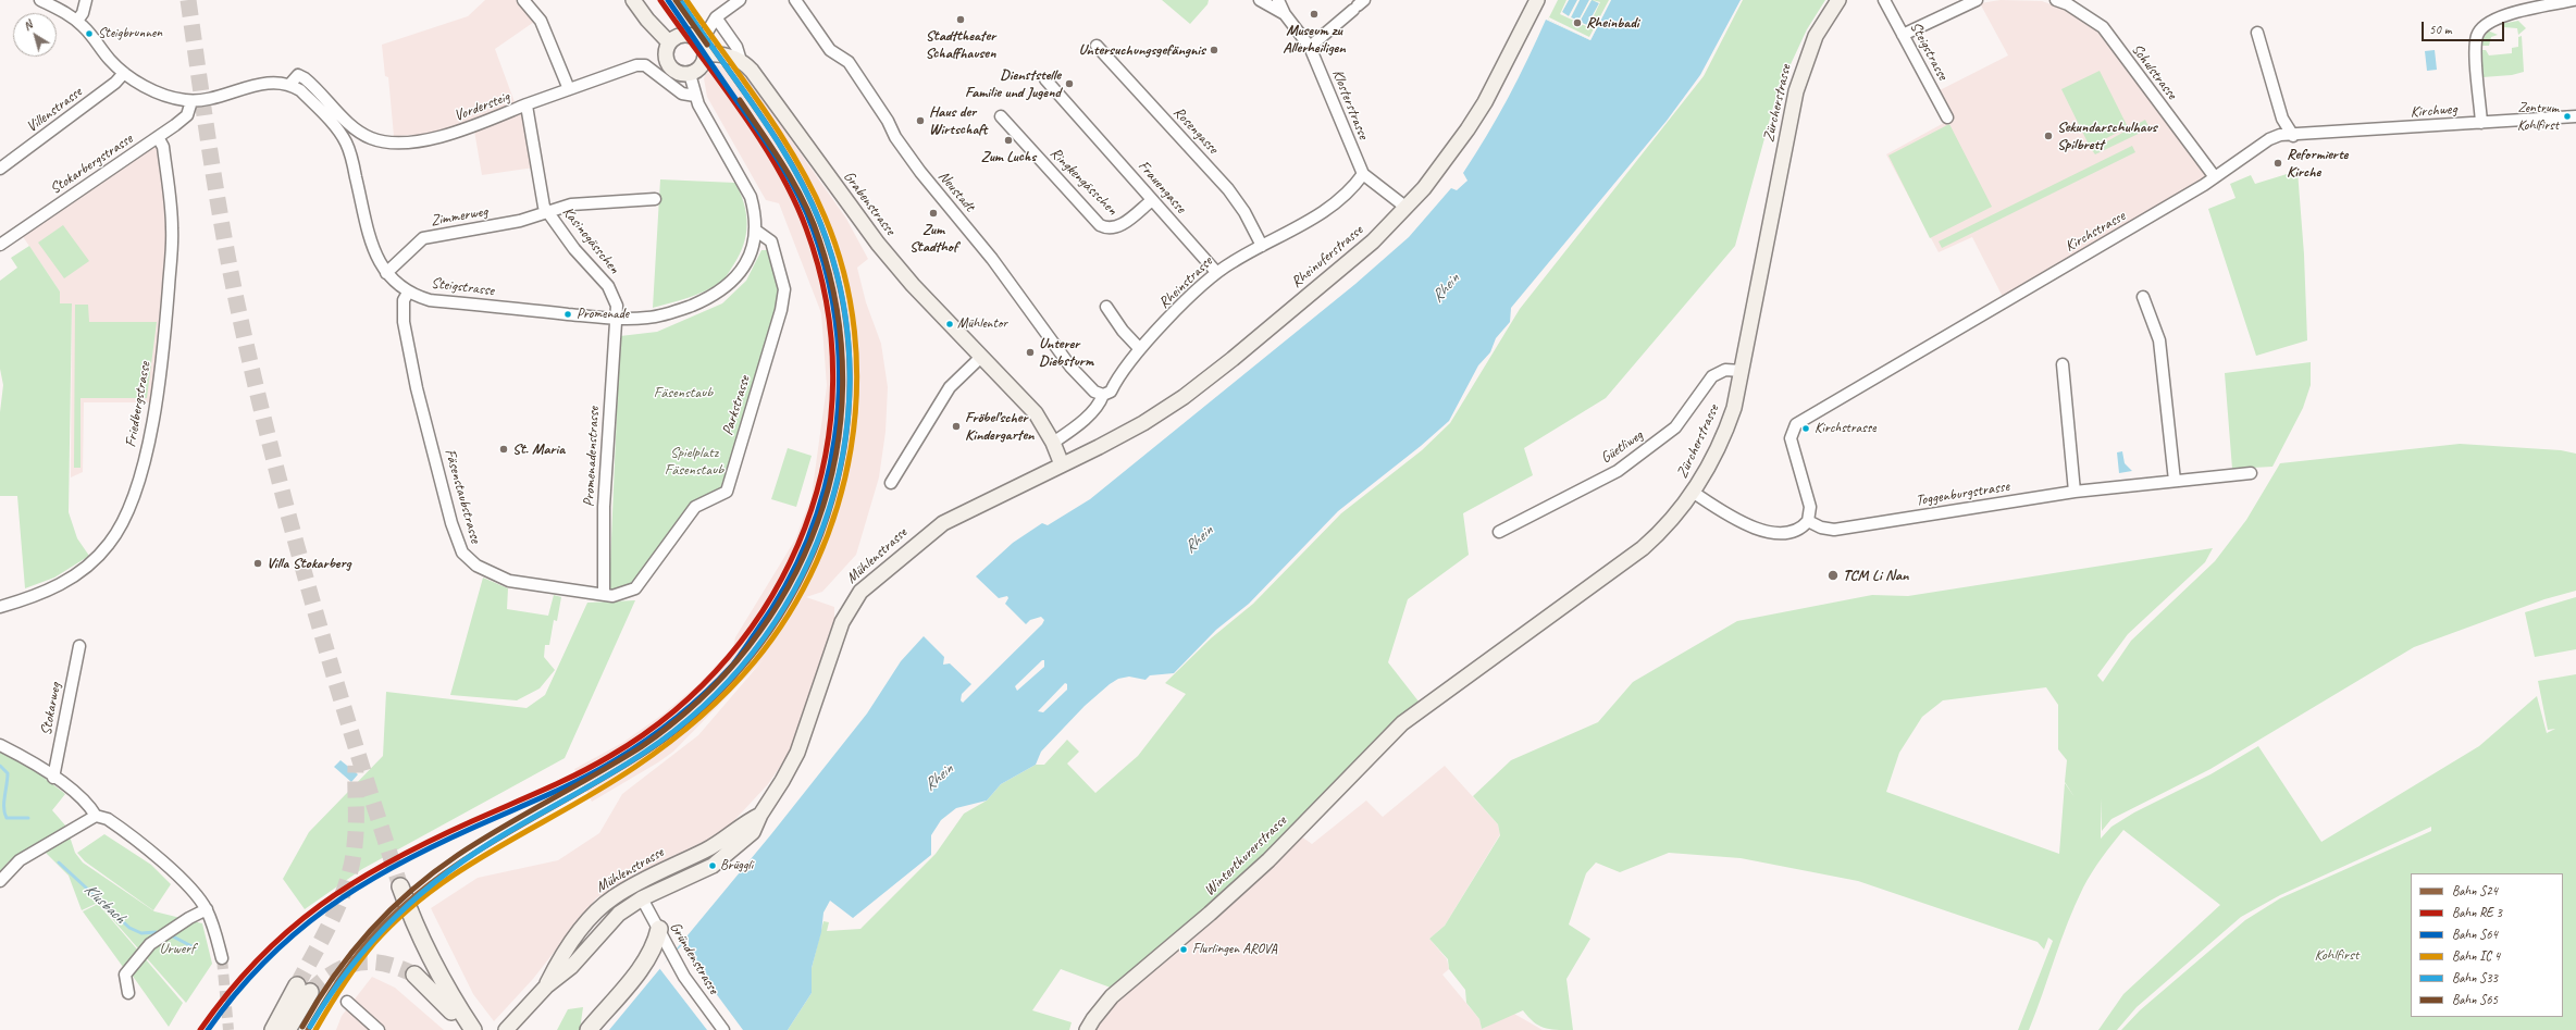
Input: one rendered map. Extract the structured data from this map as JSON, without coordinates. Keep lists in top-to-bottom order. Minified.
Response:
{"streets":{"main road":["Zürcherstrasse","Grabenstrasse","Rheinuferstrasse","Mühlenstrasse","Winterthurerstrasse"],"street":["Steigstrasse","Schulstrasse","Klosterstrasse","Vordersteig","Villenstrasse","Kirchweg","Rosengasse","Stokarbergstrasse","Ringkengässchen","Frauengasse","Neustadt","Zimmerweg","Kirchstrasse","Kasinogässchen","Rheinstrasse","Friedbergstrasse","Parkstrasse","Güetliweg","Promenadenstrasse","Toggenburgstrasse","Fäsenstaubstrasse","Stokarweg","Gründenstrasse"]},"crossings":[["Steigstrasse","Vordersteig"],["Steigstrasse","Zimmerweg"],["Steigstrasse","Kasinogässchen"],["Steigstrasse","Parkstrasse"],["Steigstrasse","Promenadenstrasse"],["Steigstrasse","Fäsenstaubstrasse"],["Schulstrasse","Kirchstrasse"],["Zürcherstrasse","Güetliweg"],["Zürcherstrasse","Winterthurerstrasse"],["Klosterstrasse","Rheinuferstrasse"],["Klosterstrasse","Rheinstrasse"],["Vordersteig","Kasinogässchen"],["Kirchweg","Kirchstrasse"],["Rosengasse","Rheinstrasse"],["Stokarbergstrasse","Friedbergstrasse"],["Ringkengässchen","Frauengasse"],["Frauengasse","Rheinstrasse"],["Neustadt","Rheinstrasse"],["Grabenstrasse","Rheinuferstrasse"],["Grabenstrasse","Rheinstrasse"],["Grabenstrasse","Mühlenstrasse"],["Zimmerweg","Kasinogässchen"],["Kirchstrasse","Toggenburgstrasse"],["Kasinogässchen","Promenadenstrasse"],["Rheinuferstrasse","Mühlenstrasse"],["Parkstrasse","Promenadenstrasse"],["Parkstrasse","Fäsenstaubstrasse"],["Promenadenstrasse","Fäsenstaubstrasse"],["Mühlenstrasse","Gründenstrasse"]],"water":["Rhein","Klusbach"],"parks":["Fäsenstaub","Spielplatz Fäsenstaub","Urwerf","Kohlfirst"],"places":["Museum zu Allerheiligen","Stadttheater Schaffhausen","Rheinbadi","Steigbrunnen","Untersuchungsgefängnis","Dienststelle Familie und Jugend","Zentrum Kohlfirst","Haus der Wirtschaft","Sekundarschulhaus Spilbrett","Zum Luchs","Reformierte Kirche","Zum Stadthof","Promenade","Mühlentor","Unterer Diebsturm","Fröbel’scher Kindergarten","Kirchstrasse","St. Maria","Villa Stokarberg","TCM Li Nan","Brüggli","Flurlingen AROVA"],"lines":["rail line S24","rail line S64","rail line S65","rail line S33"],"legend":["Bahn S24","Bahn RE 3","Bahn S64","Bahn IC 4","Bahn S33","Bahn S65"],"scale_bar":"50 m","north":"top left"}
